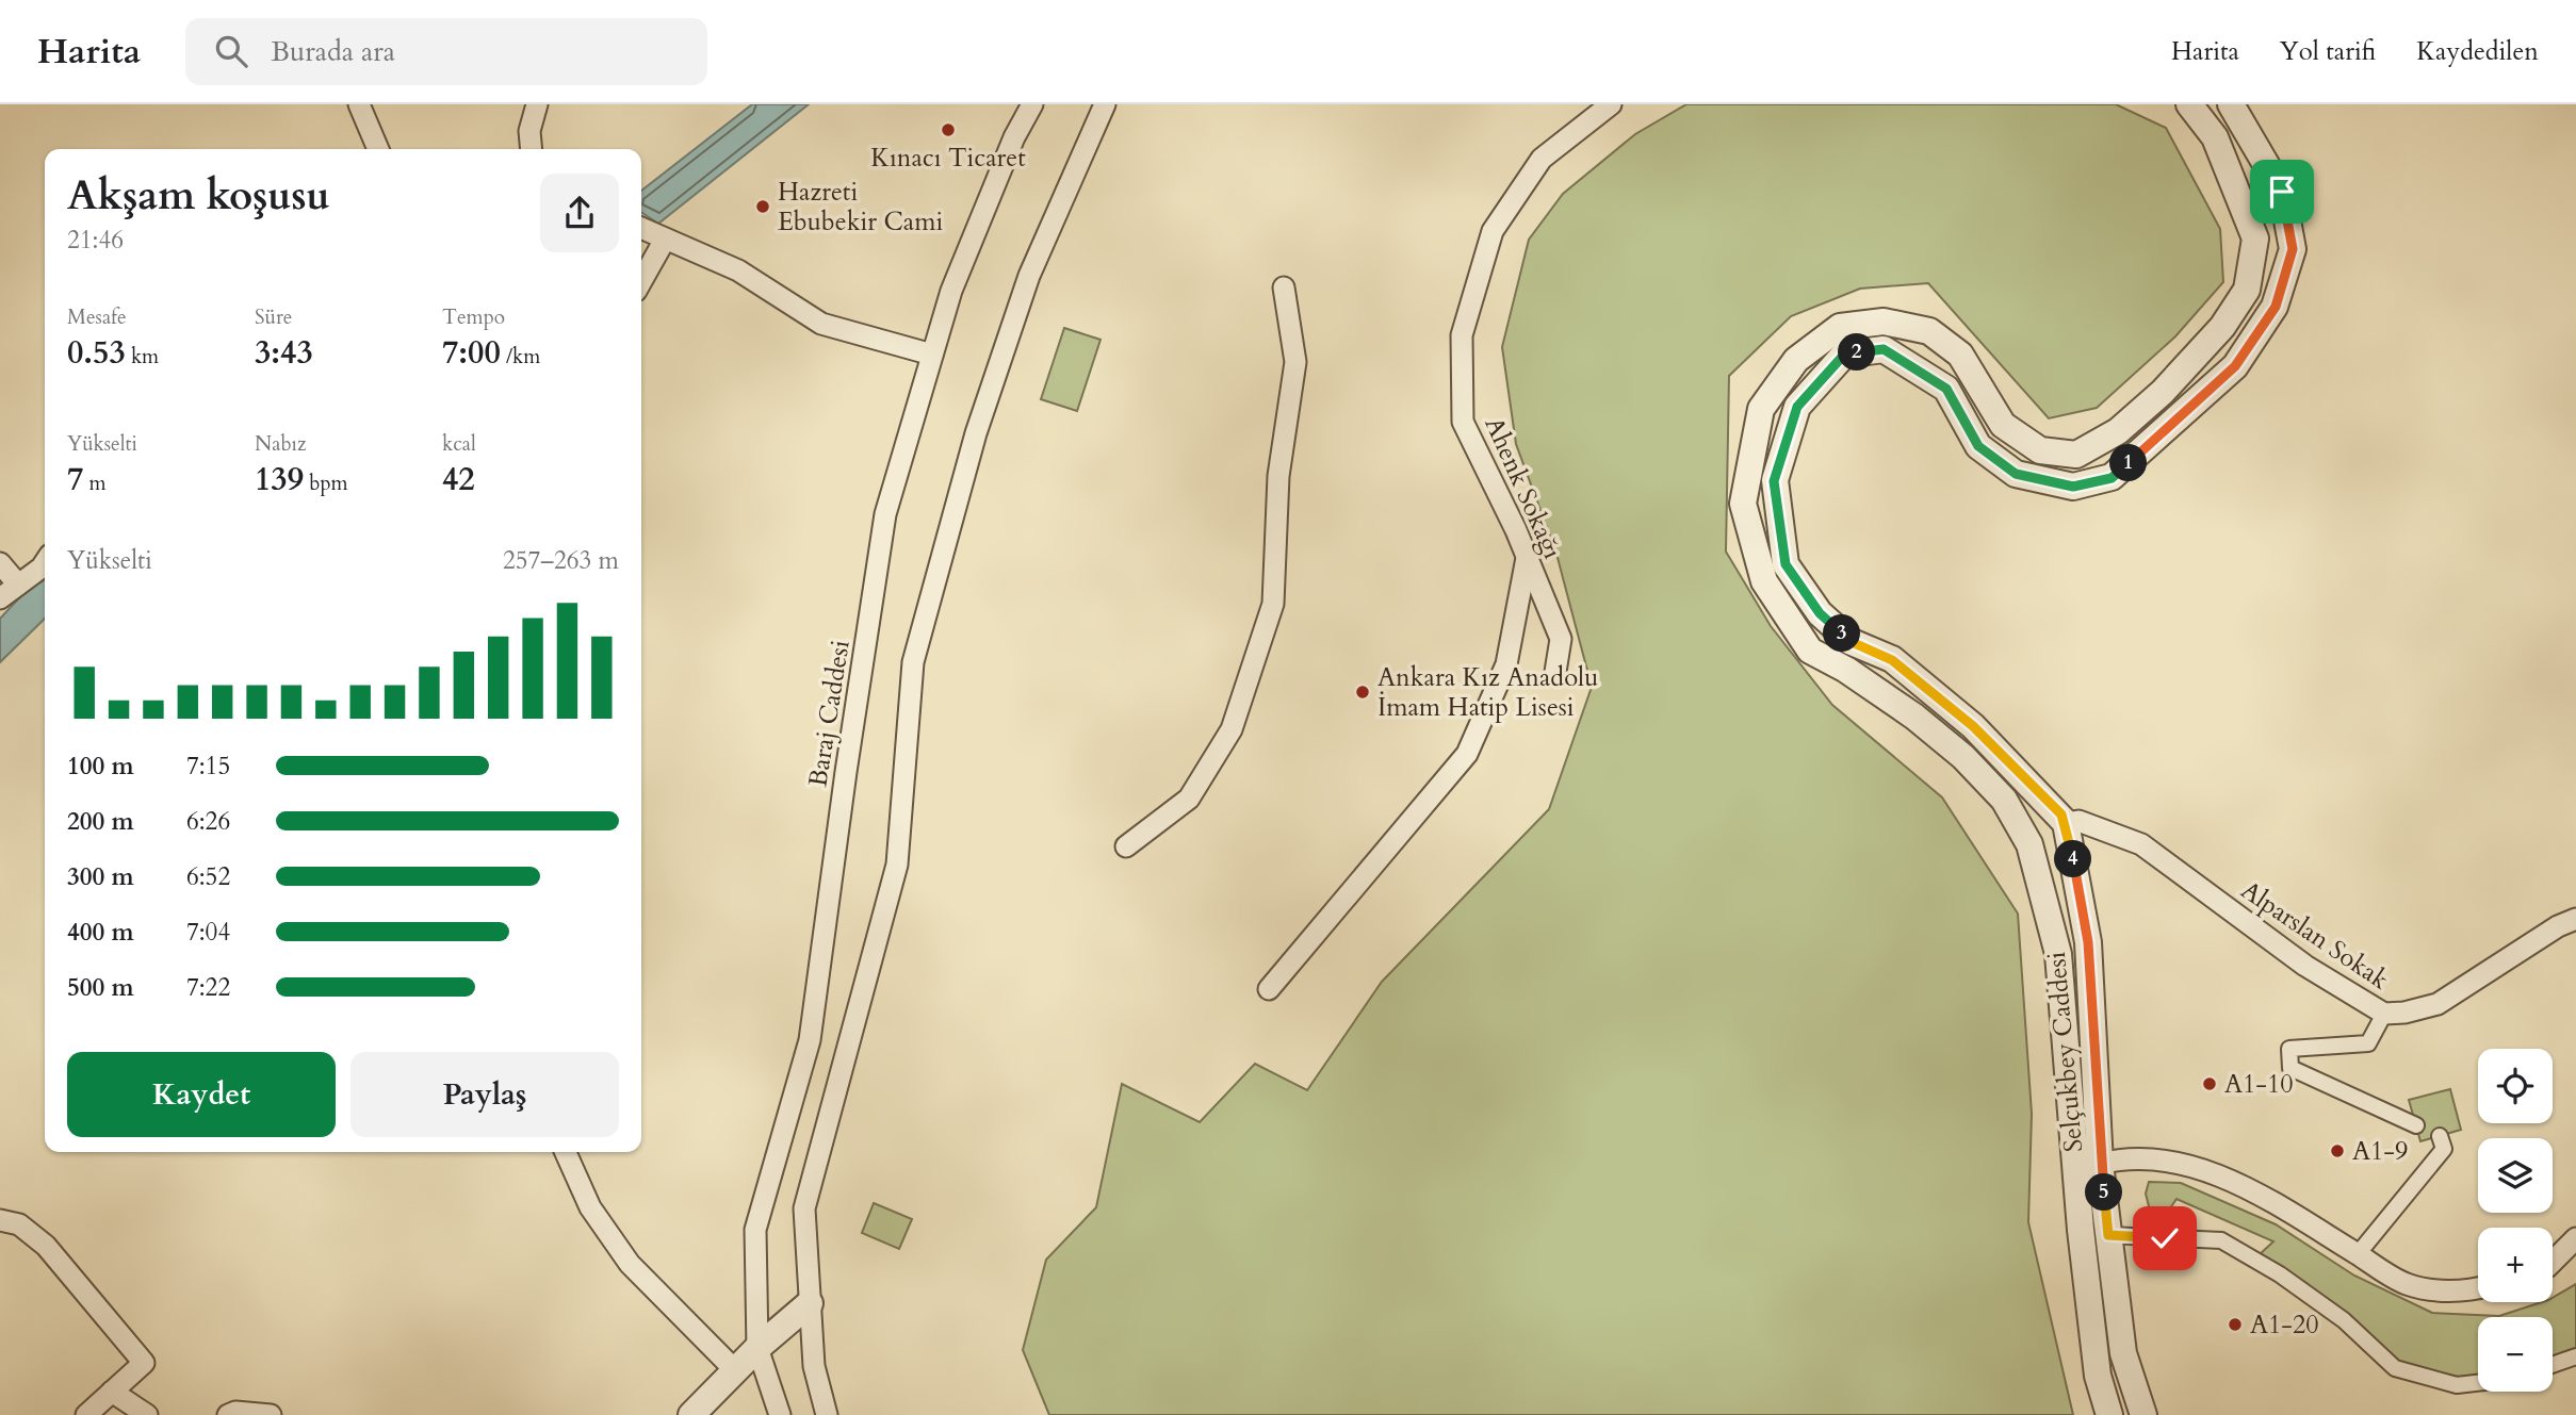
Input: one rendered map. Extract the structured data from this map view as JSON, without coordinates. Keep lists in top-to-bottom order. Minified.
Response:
{"streets":{"street":["Ahenk Sokağı","Baraj Caddesi","Alparslan Sokak","Selçukbey Caddesi"]},"crossings":[["Alparslan Sokak","Selçukbey Caddesi"]],"places":["Kınacı Ticaret","Hazreti Ebubekir Cami","Ankara Kız Anadolu İmam Hatip Lisesi","A1-10","A1-9","A1-20"],"page":{"header":"Harita","search":"Burada ara","nav":["Harita","Yol tarifi","Kaydedilen"],"heading":["Akşam koşusu","21:46"],"stats":[["Mesafe","0.53 km"],["Süre","3:43"],["Tempo","7:00 /km"],["Yükselti","7 m"],["Nabız","139 bpm"],["kcal","42"]],"pins":["2","1","3","4","5"],"chart":["Yükselti","257–263 m"],"list":[{"name":"100 m","note":"7:15"},{"name":"200 m","note":"6:26"},{"name":"300 m","note":"6:52"},{"name":"400 m","note":"7:04"},{"name":"500 m","note":"7:22"}],"buttons":["Kaydet","Paylaş"],"map_buttons":["+","−"]}}
